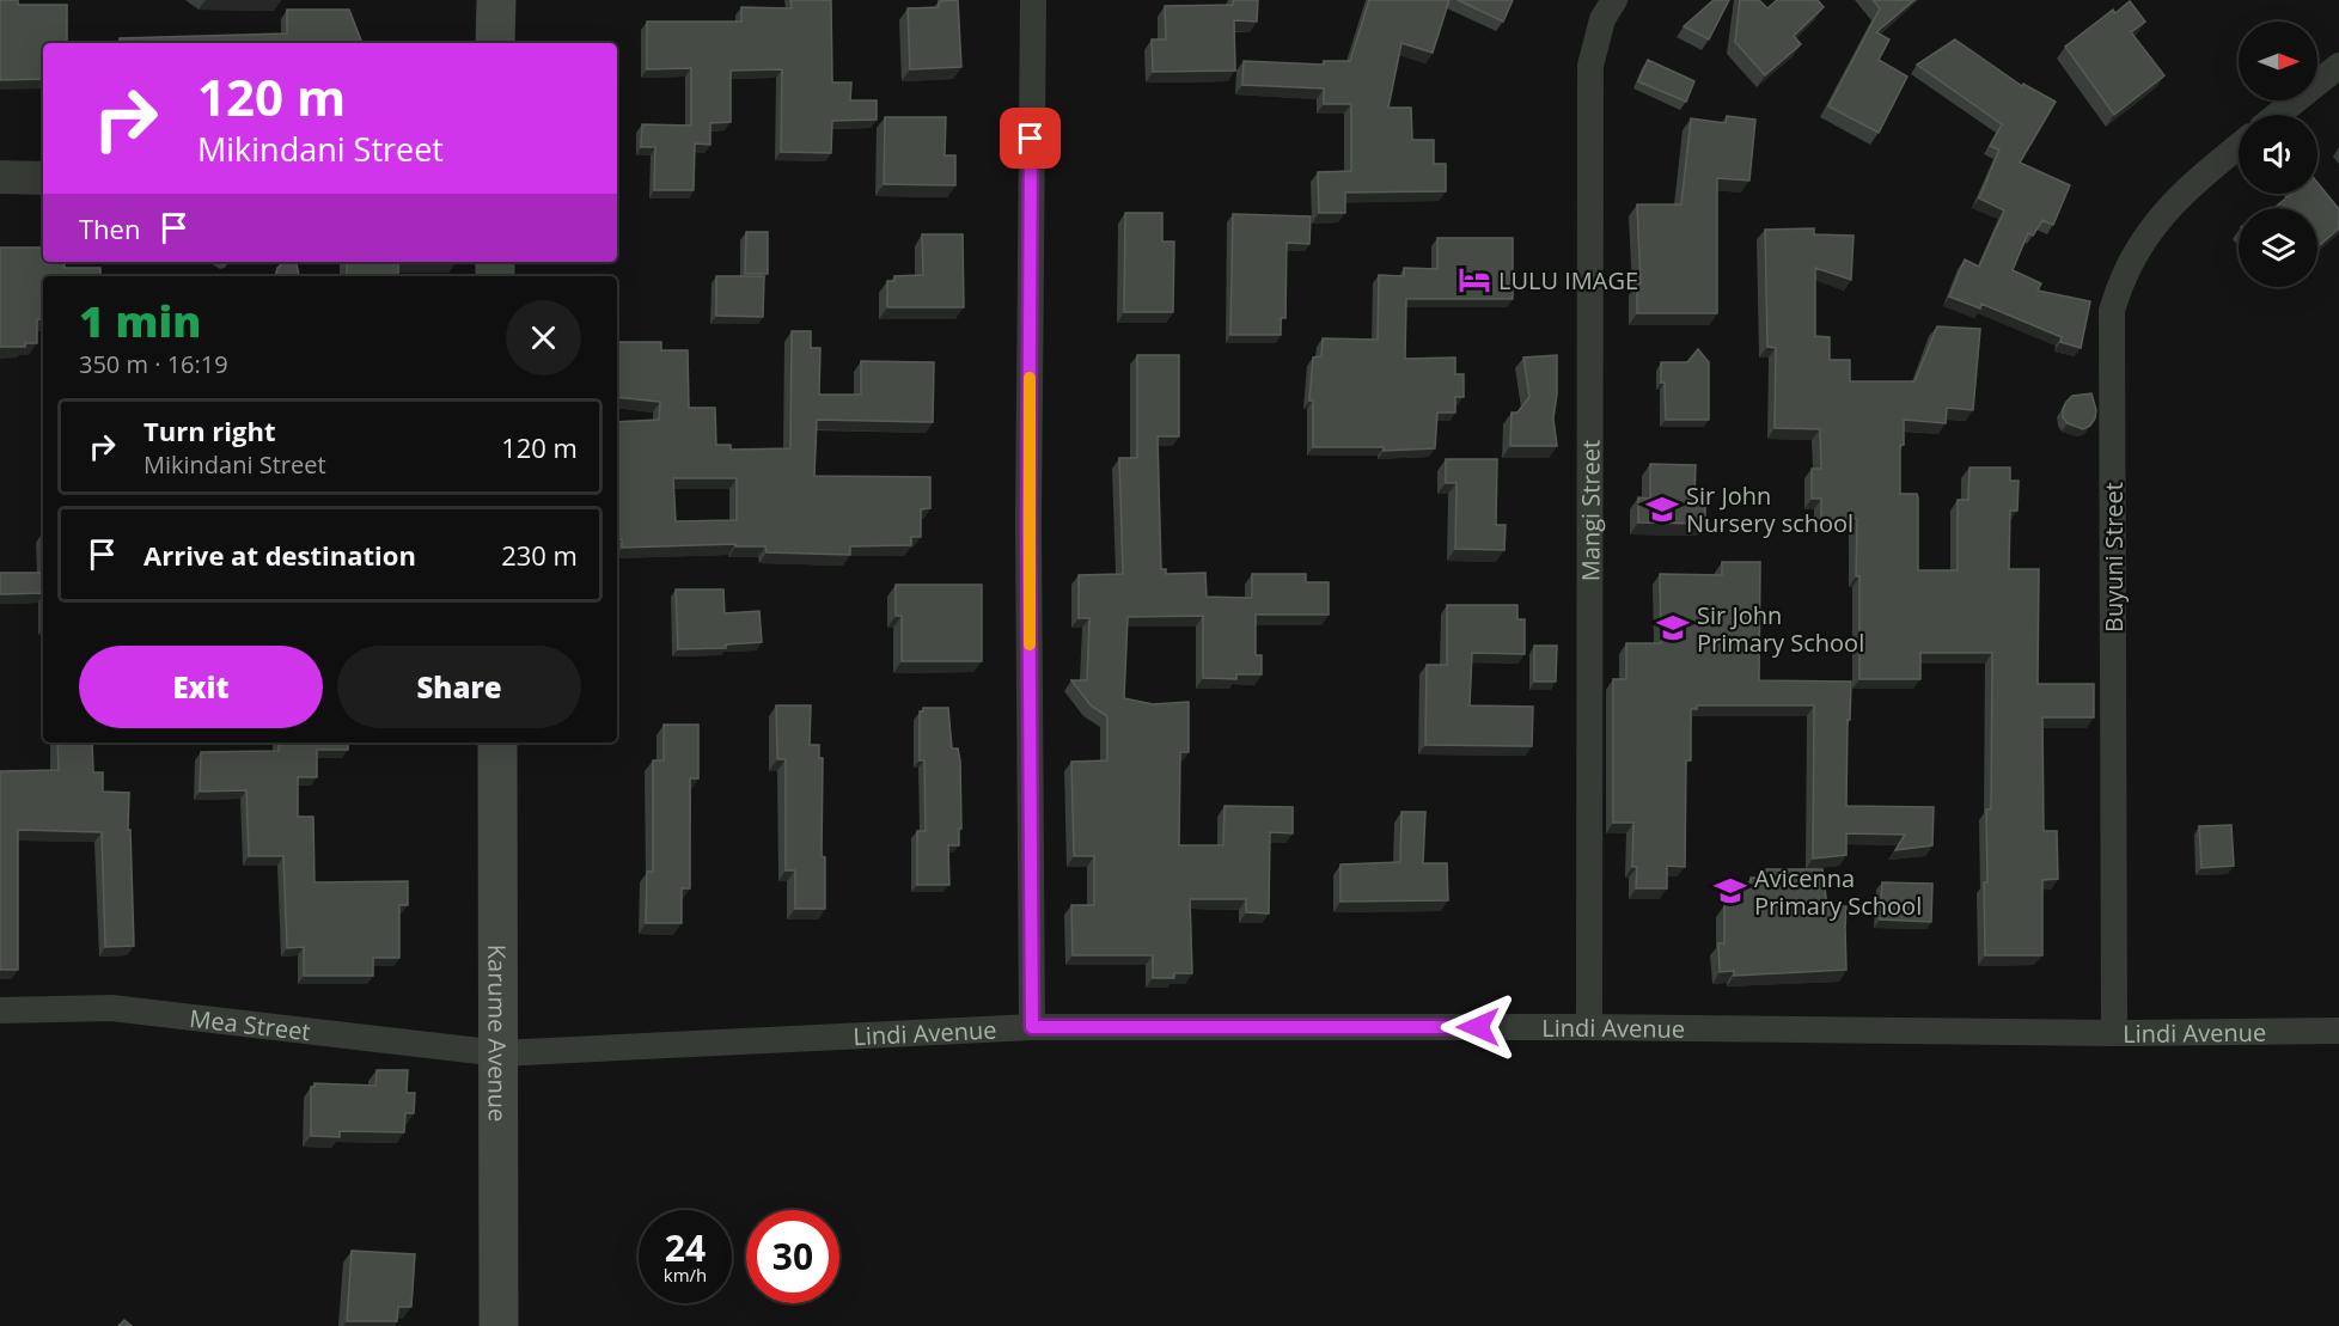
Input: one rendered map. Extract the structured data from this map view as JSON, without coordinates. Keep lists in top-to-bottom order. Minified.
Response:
{"streets":{"main road":["Karume Avenue"],"street":["Mangi Street","Buyuni Street","Mea Street","Lindi Avenue"]},"crossings":[["Mangi Street","Lindi Avenue"],["Buyuni Street","Lindi Avenue"],["Mea Street","Lindi Avenue"],["Mea Street","Karume Avenue"],["Lindi Avenue","Karume Avenue"]],"places":{"hotel":["LULU IMAGE"],"school or university":["Sir John Nursery school","Sir John Primary School","Avicenna Primary School"]},"north":"right","page":{"turn":["120 m","Mikindani Street"],"then":"Then","heading":["1 min","350 m · 16:19"],"list":[{"name":"Turn right","note":"Mikindani Street","value":"120 m"},{"name":"Arrive at destination","value":"230 m"}],"buttons":["Exit","Share"],"speed":"24 km/h","limit":"30"}}
